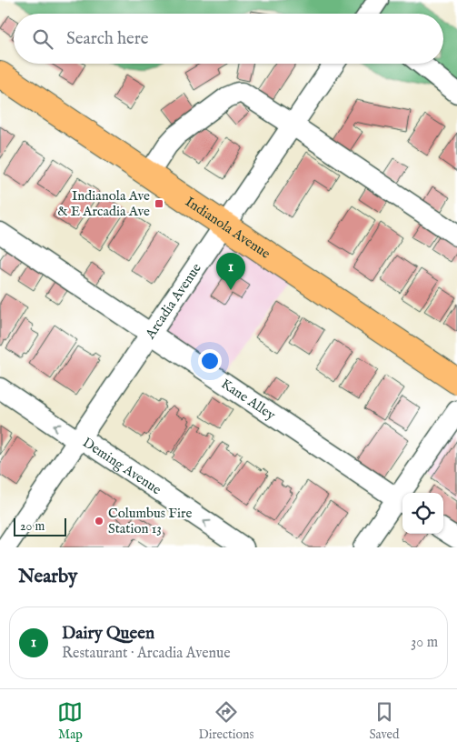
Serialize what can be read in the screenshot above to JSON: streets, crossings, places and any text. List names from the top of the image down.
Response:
{
  "streets": {
    "main road": ["Indianola Avenue"],
    "street": ["Arcadia Avenue", "Kane Alley", "Deming Avenue"]
  },
  "crossings": [
    ["Indianola Avenue", "Arcadia Avenue"],
    ["Arcadia Avenue", "Kane Alley"],
    ["Arcadia Avenue", "Deming Avenue"]
  ],
  "one_way": ["Deming Avenue"],
  "places": {
    "transit": ["Indianola Ave & E Arcadia Ave"],
    "other": ["Columbus Fire Station 13"]
  },
  "scale_bar": "20 m",
  "page": {
    "search": "Search here",
    "pins": "1",
    "scale": "20 m",
    "heading": "Nearby",
    "list": [
      {
        "mark": "1",
        "name": "Dairy Queen",
        "note": "Restaurant · Arcadia Avenue",
        "value": "30 m"
      }
    ],
    "nav": ["Map", "Directions", "Saved"]
  }
}
